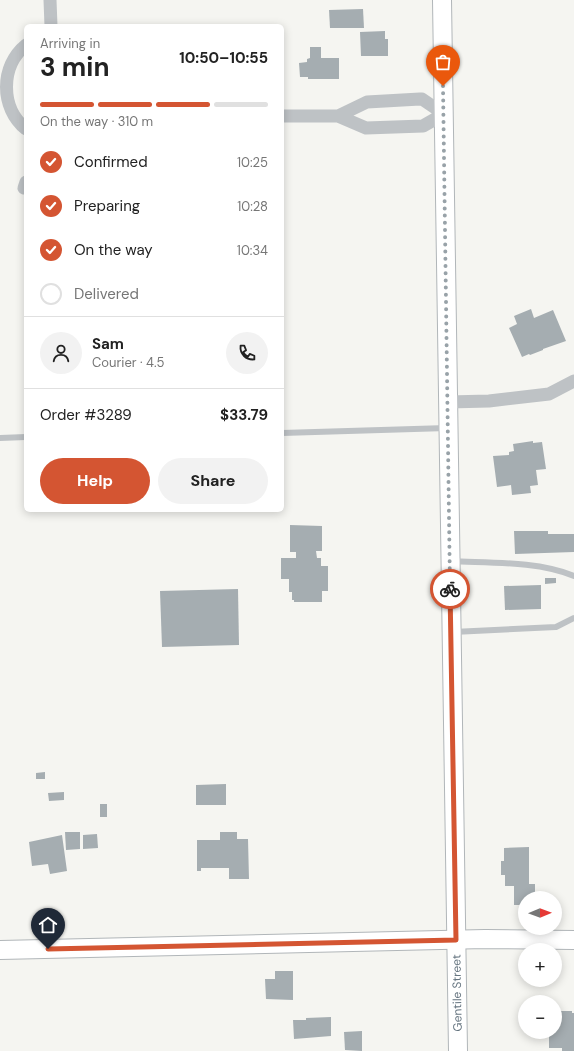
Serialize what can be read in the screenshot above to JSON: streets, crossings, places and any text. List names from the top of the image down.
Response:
{
  "streets": {
    "main road": ["Gentile Street"]
  },
  "north": "right",
  "page": {
    "heading": ["3 min", "Arriving in", "10:50–10:55"],
    "panel": [
      "Sam",
      "Courier · 4.5",
      "Order #3289",
      "$33.79"
    ],
    "bar": "On the way · 310 m",
    "list": [
      ["Confirmed", "10:25"],
      ["Preparing", "10:28"],
      ["On the way", "10:34"],
      "Delivered"
    ],
    "buttons": ["Help", "Share"],
    "map_buttons": ["+", "−"]
  }
}
